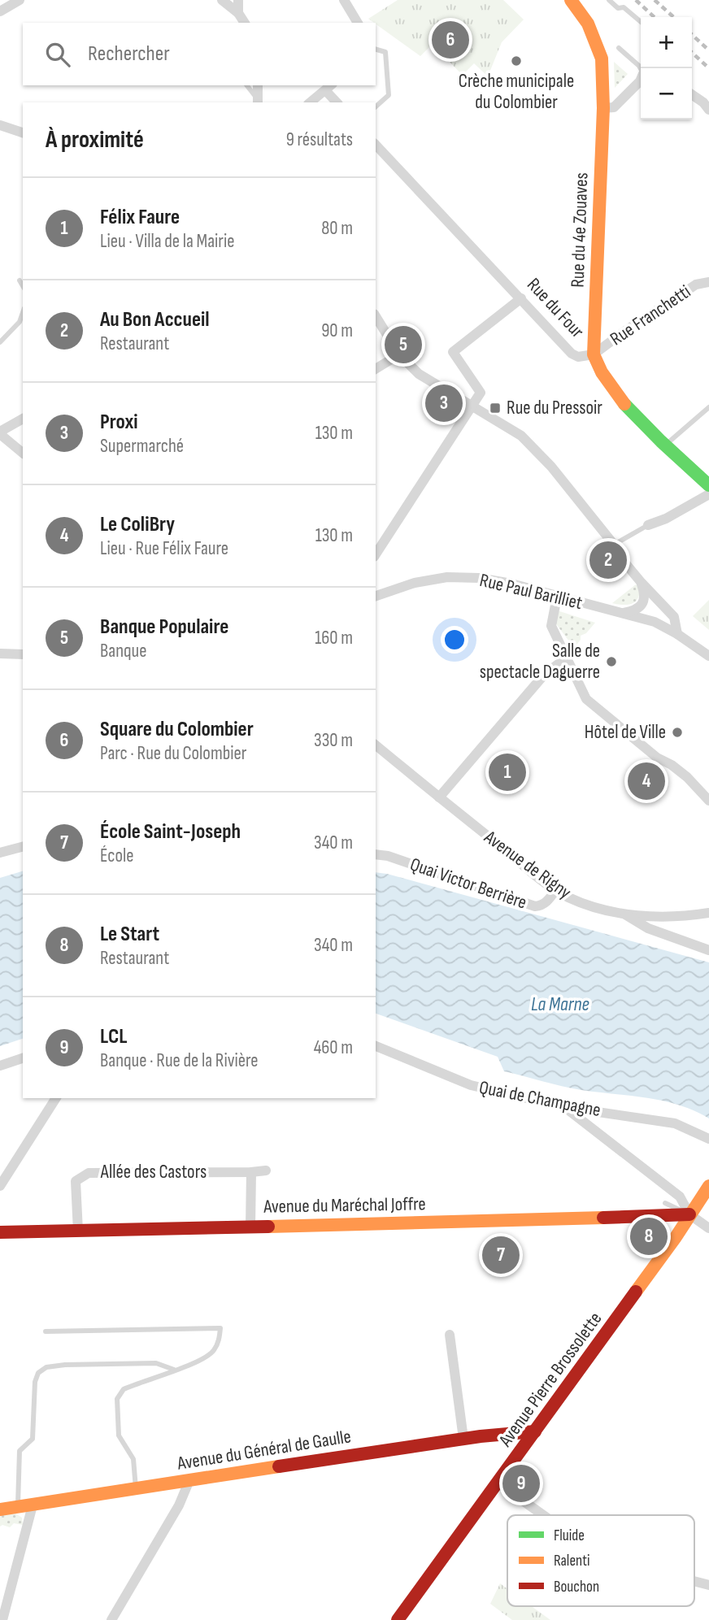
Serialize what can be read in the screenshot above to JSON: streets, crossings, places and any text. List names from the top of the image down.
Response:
{
  "streets": {
    "street": [
      "Rue du 4e Zouaves",
      "Rue du Four",
      "Rue Franchetti",
      "Rue Paul Barilliet",
      "Avenue de Rigny",
      "Quai Victor Berrière",
      "Quai de Champagne",
      "Allée des Castors",
      "Avenue du Maréchal Joffre",
      "Avenue Pierre Brossolette",
      "Avenue du Général de Gaulle"
    ]
  },
  "crossings": [
    ["Rue du 4e Zouaves", "Rue du Four"],
    ["Rue du 4e Zouaves", "Rue Franchetti"],
    ["Rue du Four", "Rue Franchetti"],
    ["Avenue de Rigny", "Quai Victor Berrière"],
    ["Allée des Castors", "Avenue du Maréchal Joffre"],
    ["Avenue du Maréchal Joffre", "Avenue Pierre Brossolette"],
    ["Avenue Pierre Brossolette", "Avenue du Général de Gaulle"]
  ],
  "water": ["La Marne"],
  "places": {
    "other": ["Crèche municipale du Colombier", "Salle de spectacle Daguerre", "Hôtel de Ville"],
    "transit": ["Rue du Pressoir"]
  },
  "legend": ["Fluide", "Ralenti", "Bouchon"],
  "page": {
    "map_buttons": ["+", "−"],
    "pins": [
      "6",
      "5",
      "3",
      "2",
      "1",
      "4",
      "8",
      "7",
      "9"
    ],
    "search": "Rechercher",
    "heading": ["À proximité", "9 résultats"],
    "list": [
      {
        "mark": "1",
        "name": "Félix Faure",
        "note": "Lieu · Villa de la Mairie",
        "value": "80 m"
      },
      {
        "mark": "2",
        "name": "Au Bon Accueil",
        "note": "Restaurant",
        "value": "90 m"
      },
      {
        "mark": "3",
        "name": "Proxi",
        "note": "Supermarché",
        "value": "130 m"
      },
      {
        "mark": "4",
        "name": "Le ColiBry",
        "note": "Lieu · Rue Félix Faure",
        "value": "130 m"
      },
      {
        "mark": "5",
        "name": "Banque Populaire",
        "note": "Banque",
        "value": "160 m"
      },
      {
        "mark": "6",
        "name": "Square du Colombier",
        "note": "Parc · Rue du Colombier",
        "value": "330 m"
      },
      {
        "mark": "7",
        "name": "École Saint-Joseph",
        "note": "École",
        "value": "340 m"
      },
      {
        "mark": "8",
        "name": "Le Start",
        "note": "Restaurant",
        "value": "340 m"
      },
      {
        "mark": "9",
        "name": "LCL",
        "note": "Banque · Rue de la Rivière",
        "value": "460 m"
      }
    ]
  }
}
